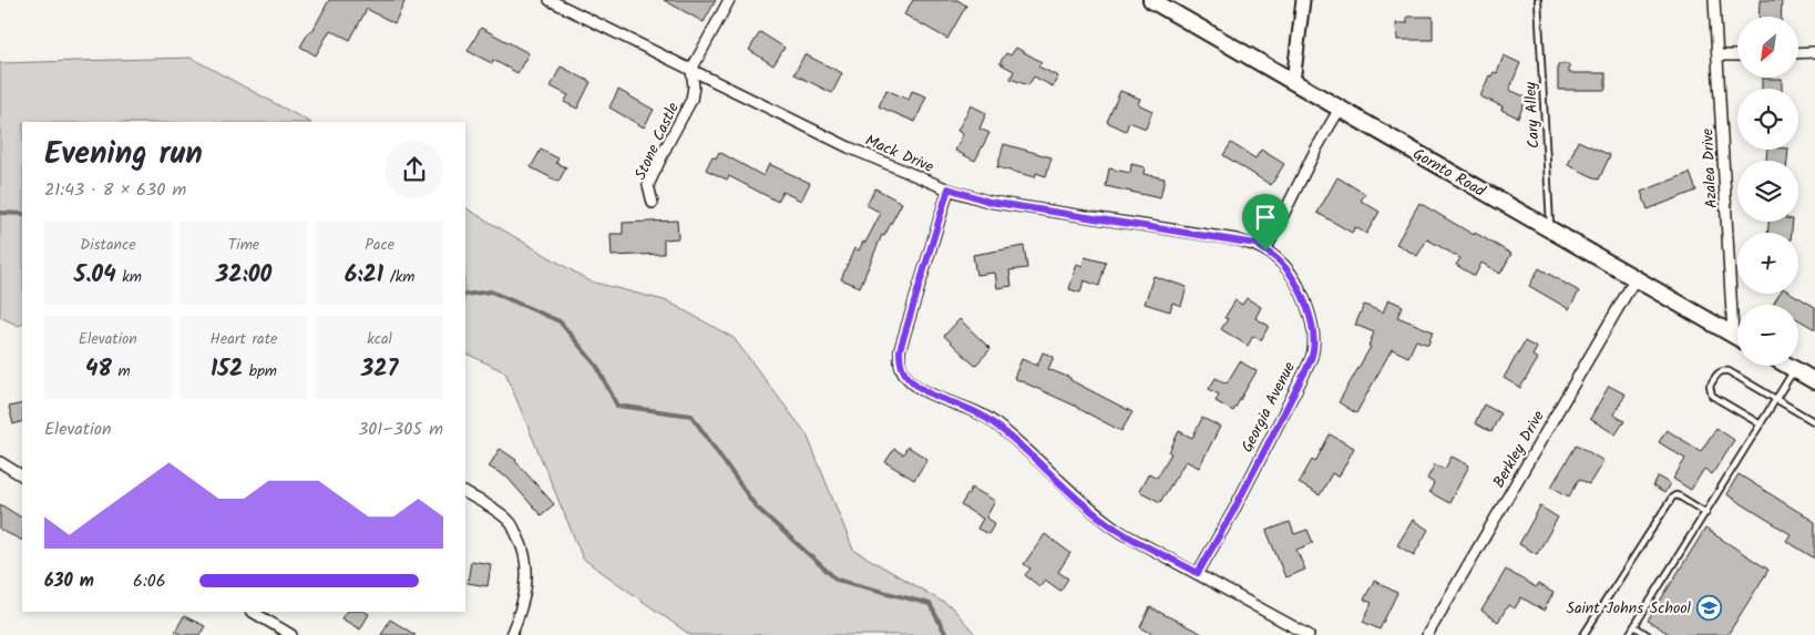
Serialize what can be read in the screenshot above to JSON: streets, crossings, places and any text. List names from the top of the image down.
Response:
{
  "streets": {
    "main road": ["Gornto Road"],
    "street": [
      "Stone Castle",
      "Mack Drive",
      "Azalea Drive",
      "Georgia Avenue",
      "Berkley Drive"
    ],
    "lane": ["Cary Alley"]
  },
  "crossings": [
    ["Cary Alley", "Gornto Road"],
    ["Stone Castle", "Mack Drive"],
    ["Mack Drive", "Georgia Avenue"],
    ["Gornto Road", "Berkley Drive"]
  ],
  "places": {
    "school or university": ["Saint Johns School"]
  },
  "north": "bottom left",
  "page": {
    "map_buttons": ["+", "−"],
    "heading": ["Evening run", "21:43 · 8 × 630 m"],
    "stats": [
      ["Distance", "5.04 km"],
      ["Time", "32:00"],
      ["Pace", "6:21 /km"],
      ["Elevation", "48 m"],
      ["Heart rate", "152 bpm"],
      ["kcal", "327"]
    ],
    "chart": ["Elevation", "301–305 m"],
    "list": [
      {
        "name": "630 m",
        "note": "6:06"
      }
    ]
  }
}
